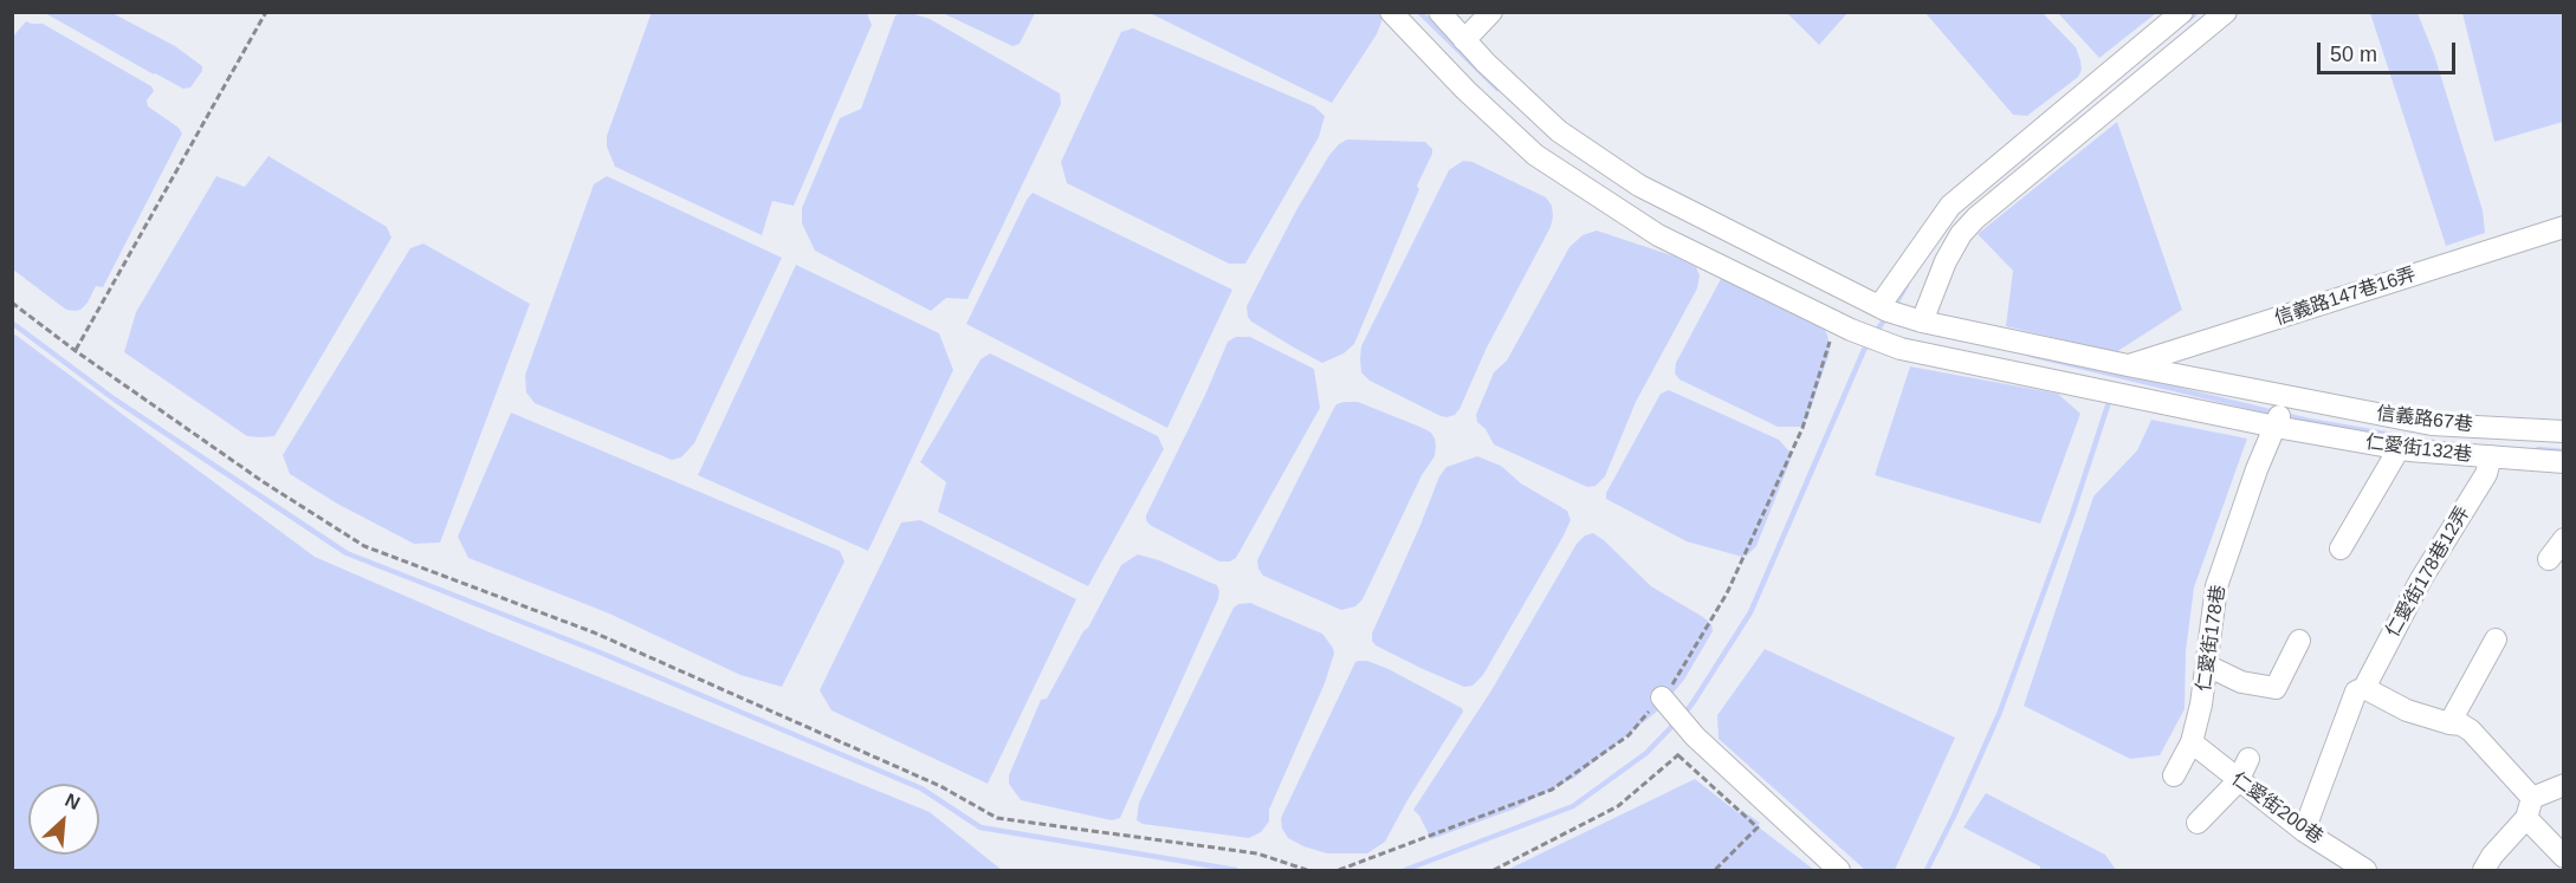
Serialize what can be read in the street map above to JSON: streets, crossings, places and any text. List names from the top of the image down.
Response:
{
  "streets": {
    "street": [
      "信義路147巷16弄",
      "信義路67巷",
      "仁愛街132巷",
      "仁愛街178巷12弄",
      "仁愛街178巷",
      "仁愛街200巷"
    ]
  },
  "crossings": [
    ["信義路67巷", "仁愛街132巷"],
    ["信義路67巷", "仁愛街178巷"],
    ["仁愛街132巷", "仁愛街178巷12弄"],
    ["仁愛街132巷", "仁愛街178巷"],
    ["仁愛街178巷", "仁愛街200巷"]
  ],
  "scale_bar": "50 m",
  "north": "top right"
}
